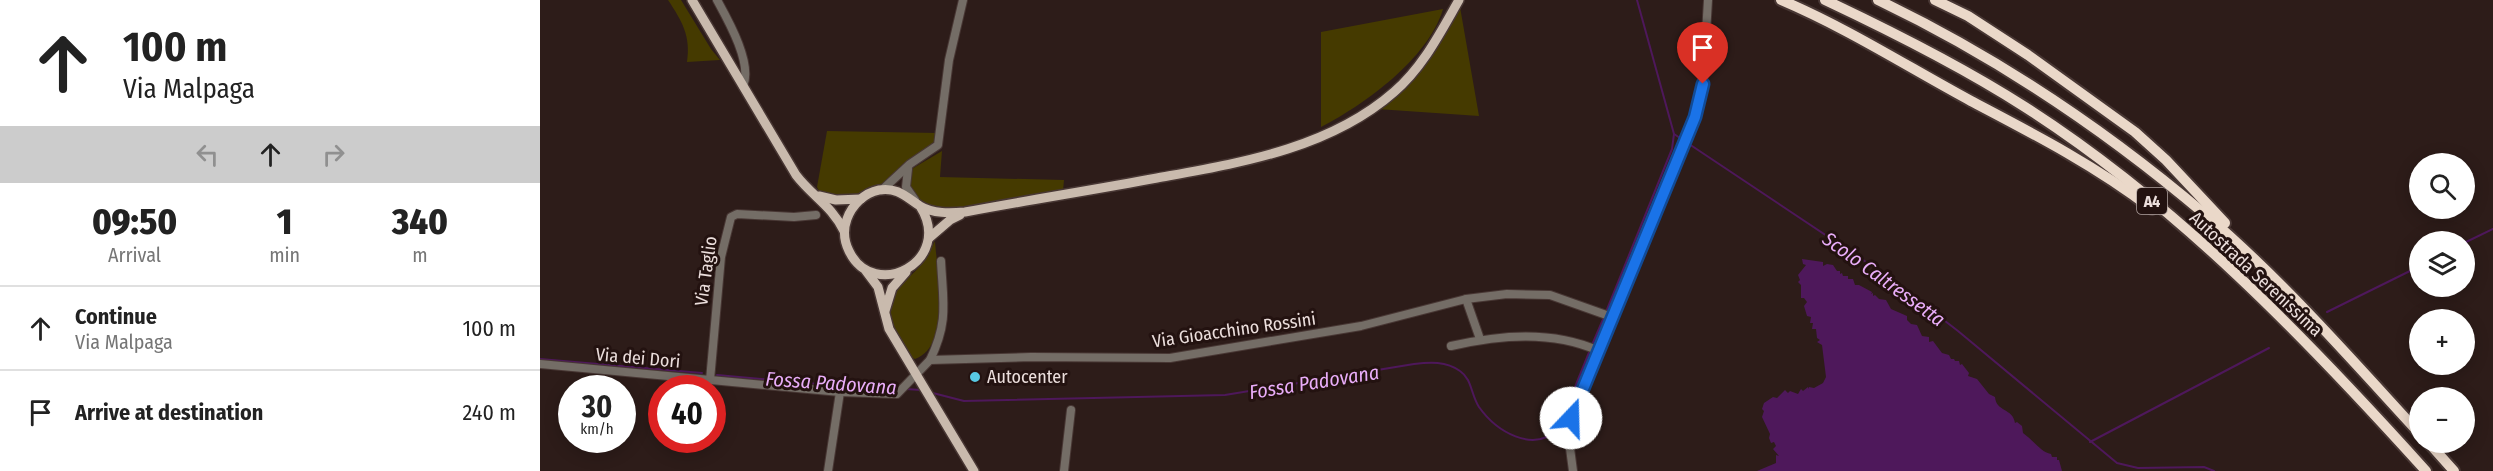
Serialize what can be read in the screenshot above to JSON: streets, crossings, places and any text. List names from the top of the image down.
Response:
{
  "streets": {
    "highway": ["A4", "Autostrada Serenissima"],
    "street": ["Via Taglio", "Via Gioacchino Rossini", "Via dei Dori"]
  },
  "water": ["Scolo Caltressetta", "Fossa Padovana"],
  "places": ["Autocenter"],
  "page": {
    "turn": ["100 m", "Via Malpaga"],
    "map_buttons": ["+", "−"],
    "eta": [
      "09:50",
      "Arrival",
      "1",
      "min",
      "340",
      "m"
    ],
    "list": [
      {
        "name": "Continue",
        "note": "Via Malpaga",
        "value": "100 m"
      },
      {
        "name": "Arrive at destination",
        "value": "240 m"
      }
    ],
    "speed": "30 km/h",
    "limit": "40"
  }
}
